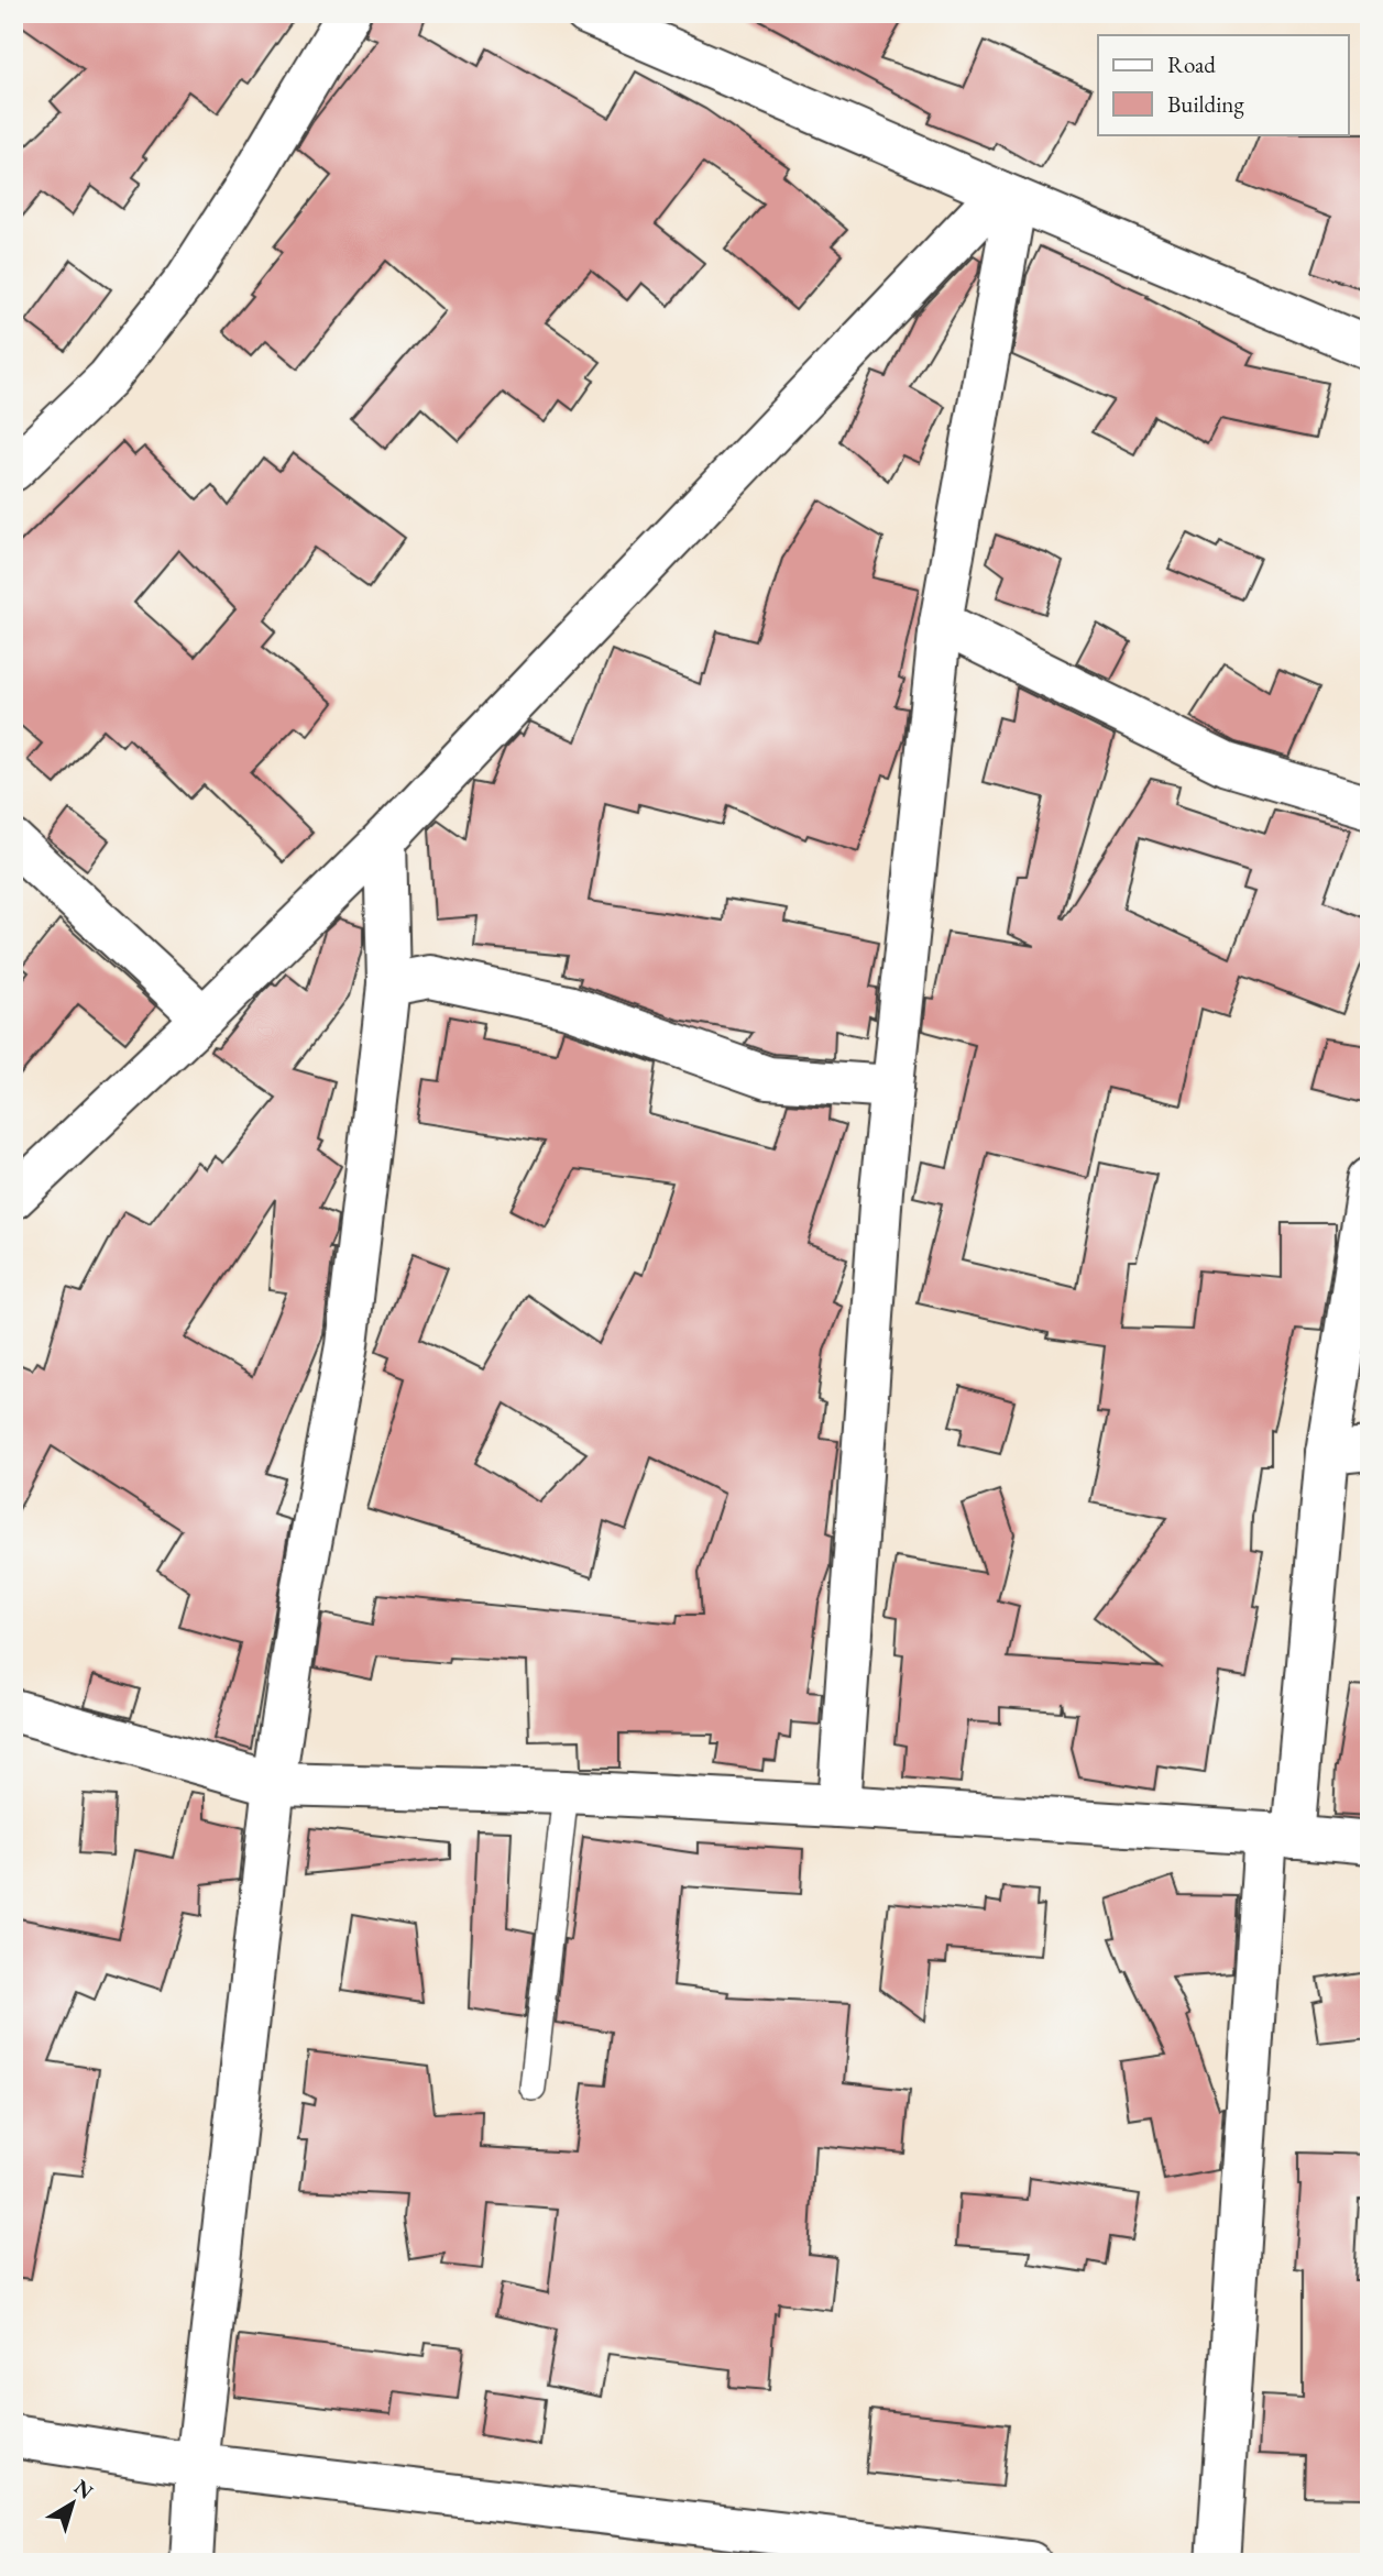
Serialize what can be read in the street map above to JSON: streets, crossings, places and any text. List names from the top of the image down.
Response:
{
  "legend": ["Road", "Building"],
  "north": "top right"
}
